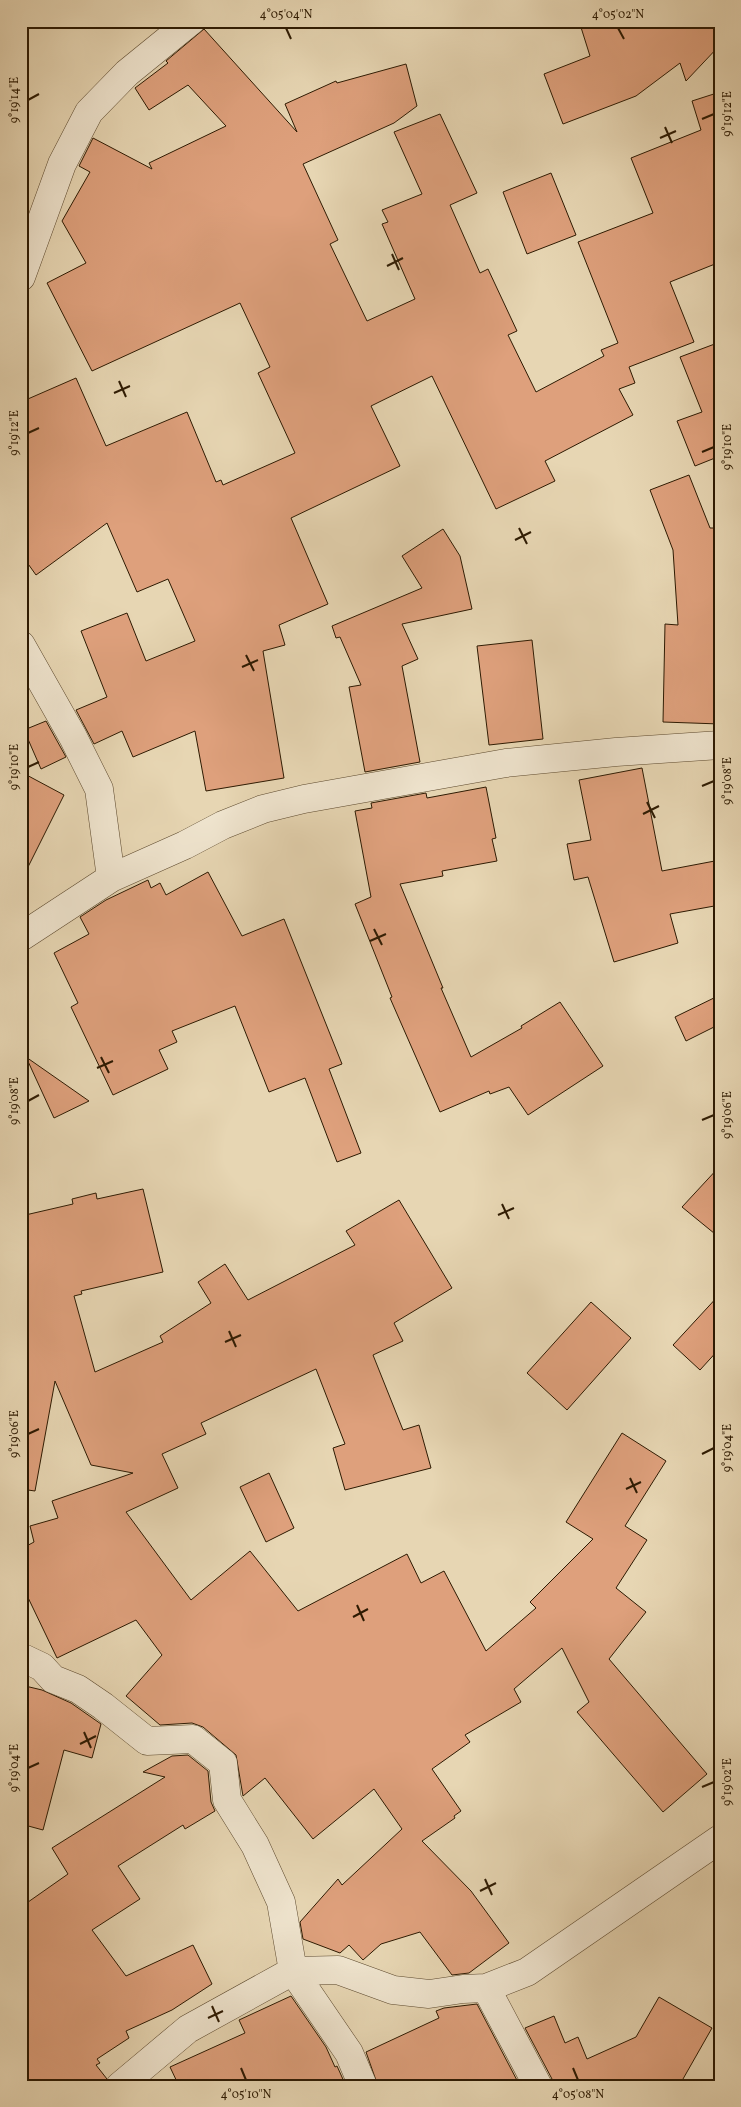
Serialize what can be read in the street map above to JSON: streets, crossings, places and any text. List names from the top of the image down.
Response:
{
  "coordinates": [
    "4°05'04\"N",
    "4°05'02\"N",
    "9°19'14\"E",
    "9°19'12\"E",
    "9°19'10\"E",
    "9°19'08\"E",
    "9°19'06\"E",
    "9°19'04\"E",
    "9°19'02\"E",
    "4°05'10\"N",
    "4°05'08\"N"
  ]
}
